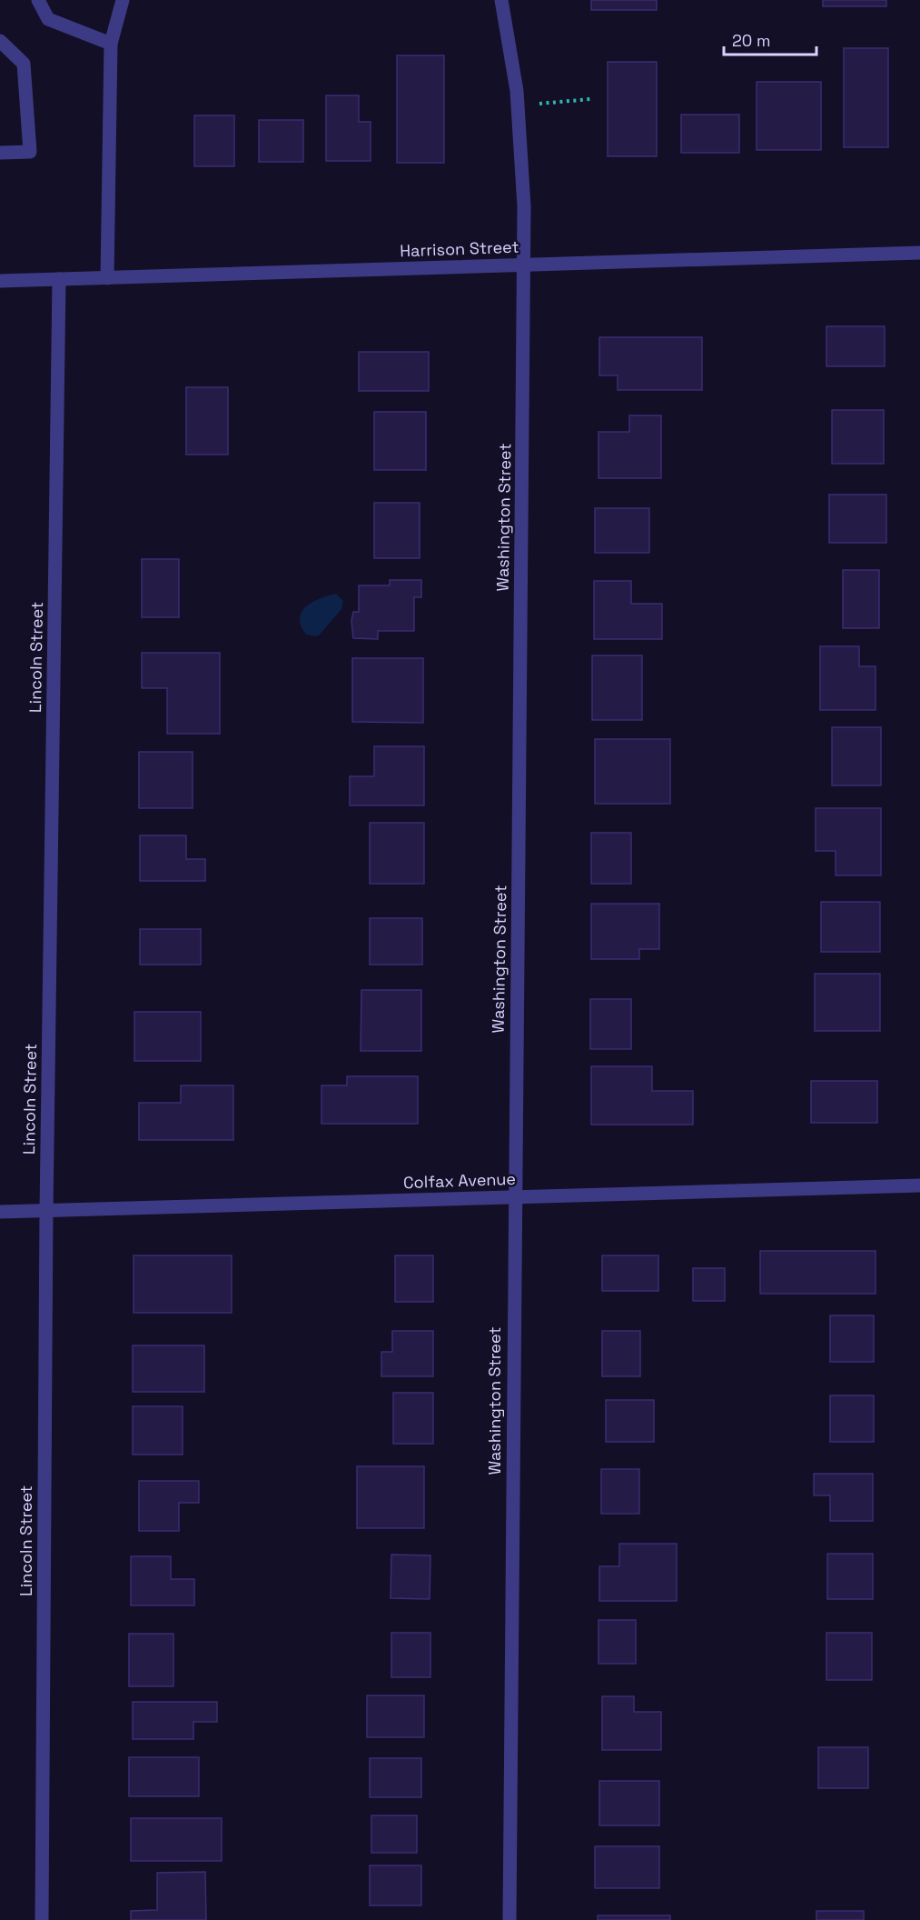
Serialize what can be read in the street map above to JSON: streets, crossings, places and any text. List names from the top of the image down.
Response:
{
  "streets": {
    "street": [
      "Harrison Street",
      "Washington Street",
      "Lincoln Street",
      "Colfax Avenue"
    ]
  },
  "crossings": [
    ["Harrison Street", "Washington Street"],
    ["Harrison Street", "Lincoln Street"],
    ["Washington Street", "Colfax Avenue"],
    ["Lincoln Street", "Colfax Avenue"]
  ],
  "scale_bar": "20 m"
}
